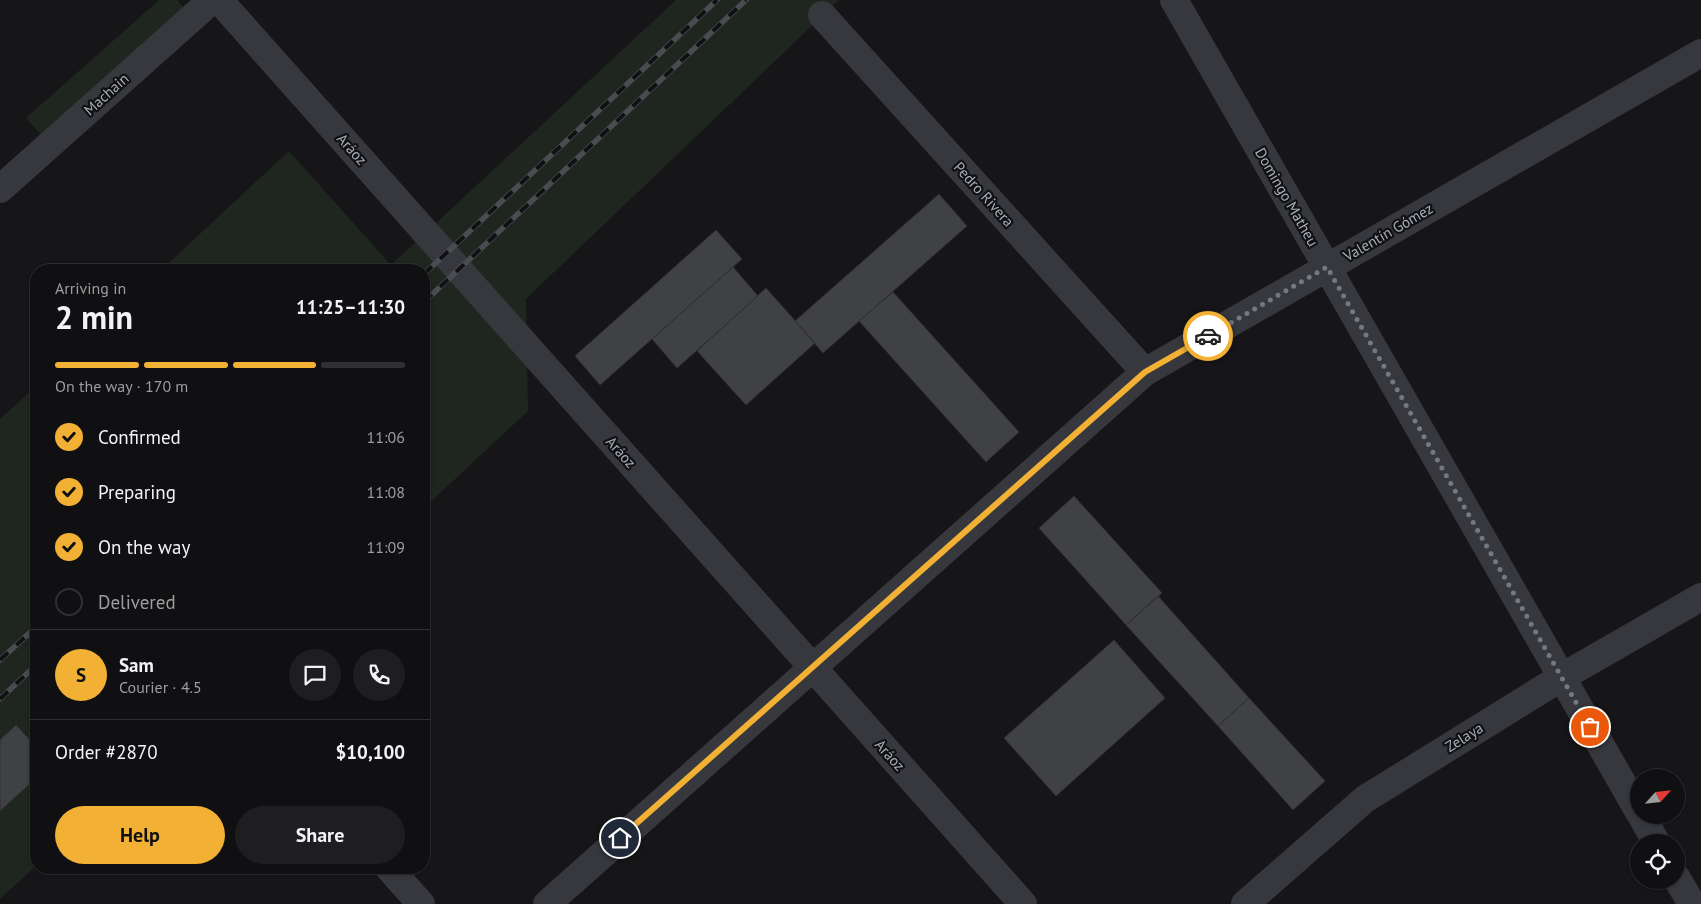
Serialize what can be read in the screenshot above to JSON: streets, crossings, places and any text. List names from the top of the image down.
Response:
{
  "streets": {
    "street": [
      "Machain",
      "Aráoz",
      "Pedro Rivera",
      "Domingo Matheu",
      "Valentín Gómez",
      "Zelaya"
    ]
  },
  "crossings": [
    ["Aráoz", "Valentín Gómez"],
    ["Pedro Rivera", "Valentín Gómez"],
    ["Domingo Matheu", "Valentín Gómez"],
    ["Domingo Matheu", "Zelaya"]
  ],
  "north": "top right",
  "page": {
    "heading": ["2 min", "Arriving in", "11:25–11:30"],
    "panel": [
      "Sam",
      "Courier · 4.5",
      "Order #2870",
      "$10,100"
    ],
    "bar": "On the way · 170 m",
    "list": [
      ["Confirmed", "11:06"],
      ["Preparing", "11:08"],
      ["On the way", "11:09"],
      "Delivered"
    ],
    "round": "S",
    "buttons": ["Help", "Share"]
  }
}
